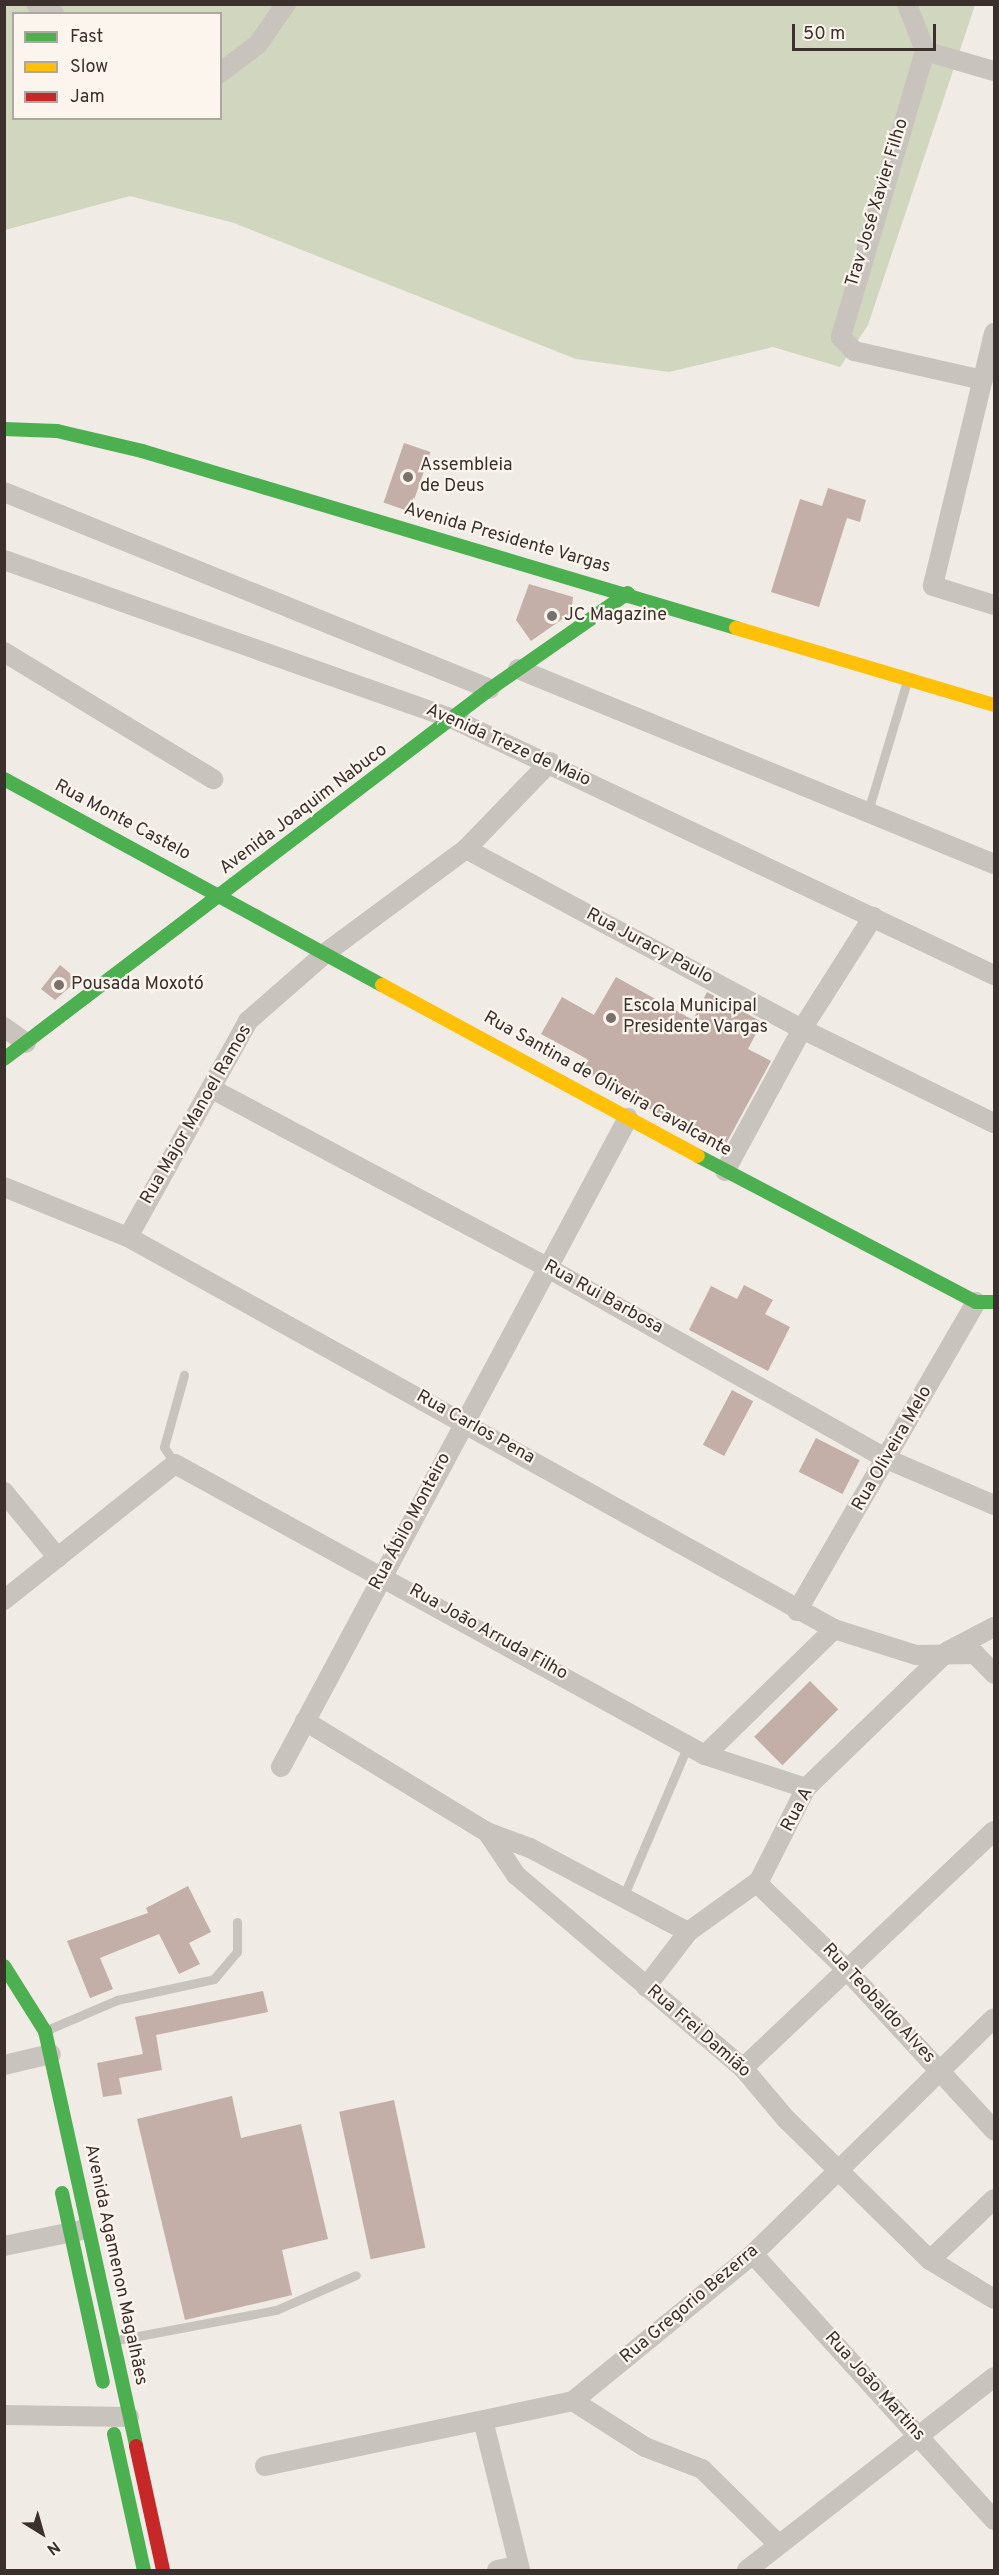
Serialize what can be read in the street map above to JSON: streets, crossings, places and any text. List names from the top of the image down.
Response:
{
  "streets": {
    "main road": [
      "Avenida Presidente Vargas",
      "Avenida Joaquim Nabuco",
      "Rua Monte Castelo",
      "Rua Santina de Oliveira Cavalcante",
      "Avenida Agamenon Magalhães"
    ],
    "street": [
      "Trav José Xavier Filho",
      "Avenida Treze de Maio",
      "Rua Juracy Paulo",
      "Rua Major Manoel Ramos",
      "Rua Rui Barbosa",
      "Rua Carlos Pena",
      "Rua Oliveira Melo",
      "Rua Ábilo Monteiro",
      "Rua João Arruda Filho",
      "Rua A",
      "Rua Teobaldo Alves",
      "Rua Frei Damião",
      "Rua Gregorio Bezerra",
      "Rua João Martins"
    ]
  },
  "crossings": [
    ["Avenida Presidente Vargas", "Avenida Joaquim Nabuco"],
    ["Avenida Treze de Maio", "Avenida Joaquim Nabuco"],
    ["Avenida Treze de Maio", "Rua Major Manoel Ramos"],
    ["Avenida Joaquim Nabuco", "Rua Monte Castelo"],
    ["Avenida Joaquim Nabuco", "Rua Santina de Oliveira Cavalcante"],
    ["Rua Monte Castelo", "Rua Santina de Oliveira Cavalcante"],
    ["Rua Juracy Paulo", "Rua Major Manoel Ramos"],
    ["Rua Santina de Oliveira Cavalcante", "Rua Major Manoel Ramos"],
    ["Rua Santina de Oliveira Cavalcante", "Rua Oliveira Melo"],
    ["Rua Santina de Oliveira Cavalcante", "Rua Ábilo Monteiro"],
    ["Rua Major Manoel Ramos", "Rua Rui Barbosa"],
    ["Rua Major Manoel Ramos", "Rua Carlos Pena"],
    ["Rua Rui Barbosa", "Rua Oliveira Melo"],
    ["Rua Rui Barbosa", "Rua Ábilo Monteiro"],
    ["Rua Carlos Pena", "Rua Oliveira Melo"],
    ["Rua Carlos Pena", "Rua Ábilo Monteiro"],
    ["Rua Carlos Pena", "Rua A"],
    ["Rua Ábilo Monteiro", "Rua João Arruda Filho"],
    ["Rua Ábilo Monteiro", "Rua Frei Damião"],
    ["Rua João Arruda Filho", "Rua A"],
    ["Rua A", "Rua Teobaldo Alves"],
    ["Rua A", "Rua Frei Damião"],
    ["Rua Teobaldo Alves", "Rua Gregorio Bezerra"],
    ["Rua Frei Damião", "Rua Gregorio Bezerra"],
    ["Rua Gregorio Bezerra", "Rua João Martins"]
  ],
  "places": [
    "Assembleia de Deus",
    "JC Magazine",
    "Pousada Moxotó",
    "Escola Municipal Presidente Vargas"
  ],
  "legend": ["Fast", "Slow", "Jam"],
  "scale_bar": "50 m",
  "north": "bottom right"
}
